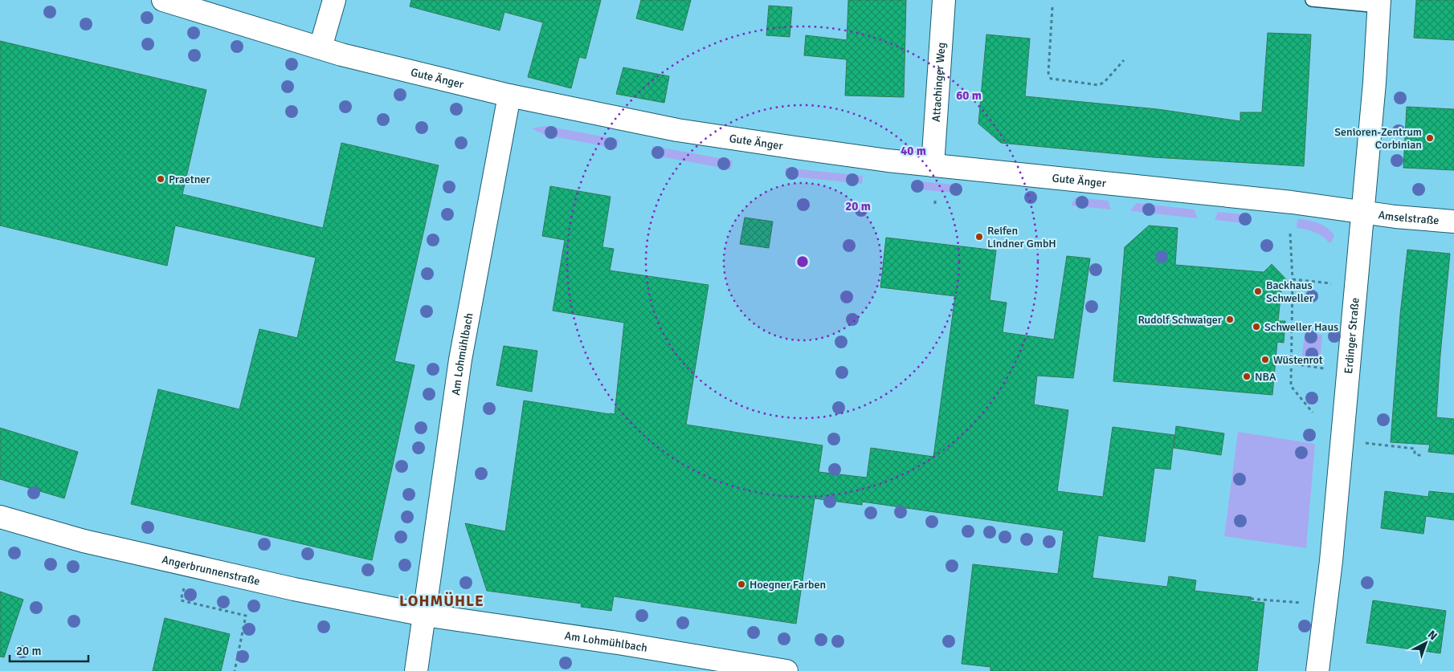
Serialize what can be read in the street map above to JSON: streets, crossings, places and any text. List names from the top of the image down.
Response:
{
  "streets": {
    "street": [
      "Gute Änger",
      "Attachinger Weg",
      "Amselstraße",
      "Erdinger Straße",
      "Am Lohmühlbach",
      "Angerbrunnenstraße"
    ]
  },
  "crossings": [
    ["Gute Änger", "Attachinger Weg"],
    ["Gute Änger", "Amselstraße"],
    ["Gute Änger", "Erdinger Straße"],
    ["Gute Änger", "Am Lohmühlbach"],
    ["Amselstraße", "Erdinger Straße"],
    ["Am Lohmühlbach", "Angerbrunnenstraße"]
  ],
  "districts": ["LOHMÜHLE"],
  "places": [
    "Senioren-Zentrum Corbinian",
    "Praetner",
    "Reifen Lindner GmbH",
    "Backhaus Schweller",
    "Rudolf Schwaiger",
    "Schweller Haus",
    "Wüstenrot",
    "NBA",
    "Hoegner Farben"
  ],
  "scale_bar": "20 m",
  "north": "top right",
  "rings": ["60 m", "40 m", "20 m"]
}
